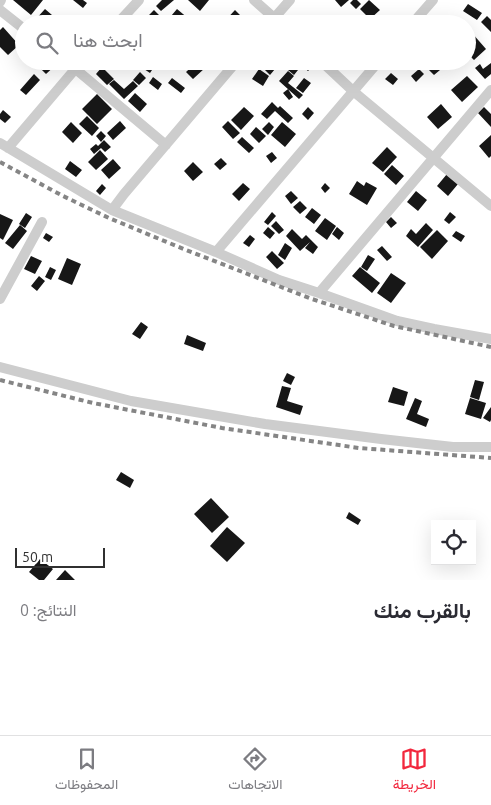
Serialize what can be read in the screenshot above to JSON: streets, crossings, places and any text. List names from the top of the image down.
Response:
{
  "scale_bar": "50 m",
  "page": {
    "search": "ابحث هنا",
    "scale": "50 m",
    "heading": ["بالقرب منك", "النتائج: 0"],
    "nav": ["الخريطة", "الاتجاهات", "المحفوظات"]
  }
}
